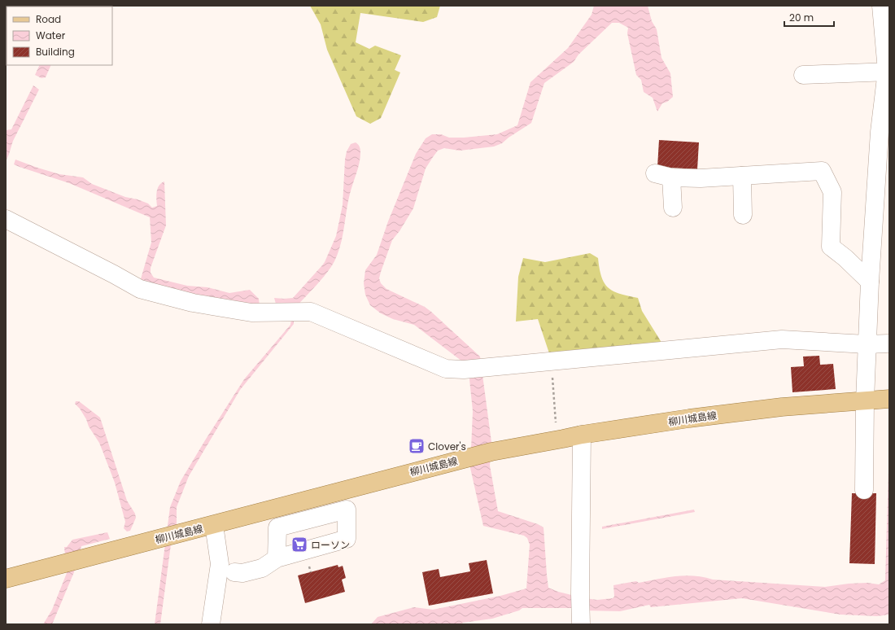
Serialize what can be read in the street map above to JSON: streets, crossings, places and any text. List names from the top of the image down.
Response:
{
  "streets": {
    "main road": ["柳川城島線"]
  },
  "places": {
    "cafe": ["Clover's"],
    "supermarket": ["ローソン"]
  },
  "legend": ["Road", "Water", "Building"],
  "scale_bar": "20 m"
}
